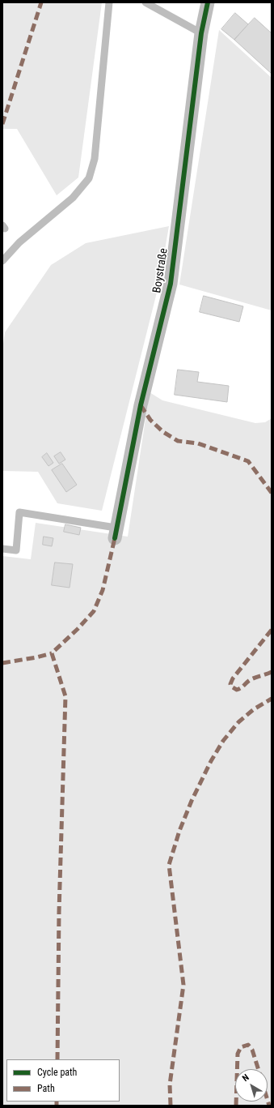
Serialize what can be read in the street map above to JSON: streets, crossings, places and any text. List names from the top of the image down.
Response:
{
  "streets": {
    "street": ["Boystraße"]
  },
  "legend": ["Cycle path", "Path"],
  "north": "top left"
}
